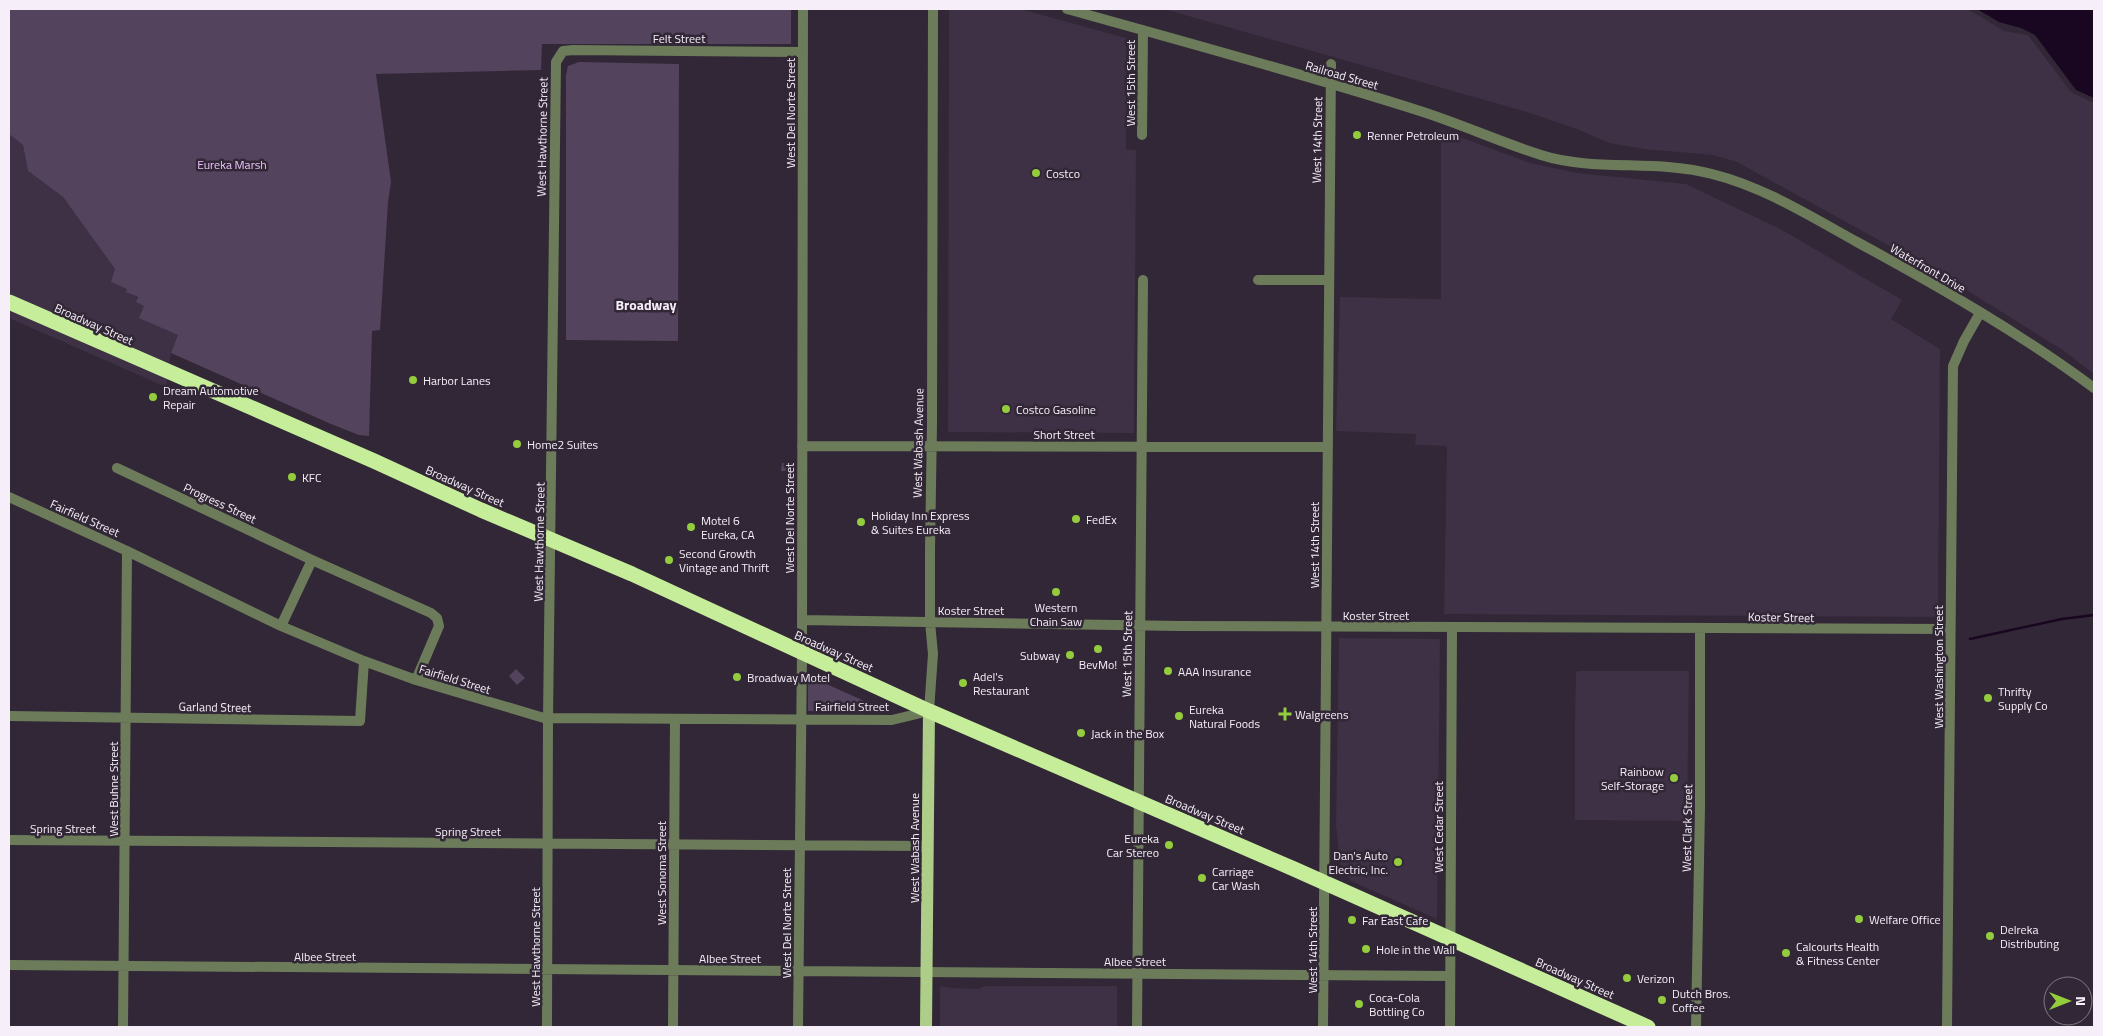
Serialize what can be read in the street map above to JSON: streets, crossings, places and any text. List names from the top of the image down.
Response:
{
  "streets": {
    "highway": ["Broadway Street"],
    "main road": ["West Wabash Avenue"],
    "street": [
      "Felt Street",
      "Railroad Street",
      "West 15th Street",
      "West Del Norte Street",
      "West Hawthorne Street",
      "West 14th Street",
      "Waterfront Drive",
      "Short Street",
      "Progress Street",
      "Fairfield Street",
      "Koster Street",
      "West Washington Street",
      "Garland Street",
      "West Buhne Street",
      "West Cedar Street",
      "Spring Street",
      "West Clark Street",
      "West Sonoma Street",
      "Albee Street"
    ]
  },
  "crossings": [
    ["Felt Street", "West Del Norte Street"],
    ["Felt Street", "West Hawthorne Street"],
    ["Railroad Street", "West 15th Street"],
    ["Railroad Street", "West 14th Street"],
    ["Railroad Street", "Waterfront Drive"],
    ["West 15th Street", "Broadway Street"],
    ["West 15th Street", "Short Street"],
    ["West 15th Street", "Koster Street"],
    ["West 15th Street", "Albee Street"],
    ["West Del Norte Street", "Broadway Street"],
    ["West Del Norte Street", "Short Street"],
    ["West Del Norte Street", "Fairfield Street"],
    ["West Del Norte Street", "Koster Street"],
    ["West Del Norte Street", "Spring Street"],
    ["West Del Norte Street", "Albee Street"],
    ["West Hawthorne Street", "Broadway Street"],
    ["West Hawthorne Street", "Fairfield Street"],
    ["West Hawthorne Street", "Spring Street"],
    ["West Hawthorne Street", "Albee Street"],
    ["West 14th Street", "Broadway Street"],
    ["West 14th Street", "Short Street"],
    ["West 14th Street", "Koster Street"],
    ["West 14th Street", "Albee Street"],
    ["Waterfront Drive", "West Washington Street"],
    ["Broadway Street", "West Wabash Avenue"],
    ["Broadway Street", "Fairfield Street"],
    ["Broadway Street", "West Cedar Street"],
    ["Short Street", "West Wabash Avenue"],
    ["West Wabash Avenue", "Fairfield Street"],
    ["West Wabash Avenue", "Koster Street"],
    ["West Wabash Avenue", "Spring Street"],
    ["West Wabash Avenue", "Albee Street"],
    ["Progress Street", "Fairfield Street"],
    ["Fairfield Street", "Garland Street"],
    ["Fairfield Street", "West Buhne Street"],
    ["Fairfield Street", "West Sonoma Street"],
    ["Koster Street", "West Washington Street"],
    ["Koster Street", "West Cedar Street"],
    ["Koster Street", "West Clark Street"],
    ["Garland Street", "West Buhne Street"],
    ["West Buhne Street", "Spring Street"],
    ["West Buhne Street", "Albee Street"],
    ["West Cedar Street", "Albee Street"],
    ["Spring Street", "West Sonoma Street"],
    ["West Sonoma Street", "Albee Street"]
  ],
  "districts": ["Broadway"],
  "parks": ["Eureka Marsh"],
  "places": {
    "other": [
      "Renner Petroleum",
      "Costco",
      "Harbor Lanes",
      "Dream Automotive Repair",
      "Costco Gasoline",
      "Home2 Suites",
      "KFC",
      "FedEx",
      "Holiday Inn Express & Suites Eureka",
      "Motel 6 Eureka, CA",
      "Second Growth Vintage and Thrift",
      "Western Chain Saw",
      "BevMo!",
      "Subway",
      "AAA Insurance",
      "Broadway Motel",
      "Adel's Restaurant",
      "Thrifty Supply Co",
      "Eureka Natural Foods",
      "Jack in the Box",
      "Rainbow Self-Storage",
      "Eureka Car Stereo",
      "Dan's Auto Electric, Inc.",
      "Carriage Car Wash",
      "Welfare Office",
      "Far East Cafe",
      "Delreka Distributing",
      "Hole in the Wall",
      "Calcourts Health & Fitness Center",
      "Verizon",
      "Dutch Bros. Coffee",
      "Coca-Cola Bottling Co"
    ],
    "health": ["Walgreens"]
  },
  "north": "right"
}
